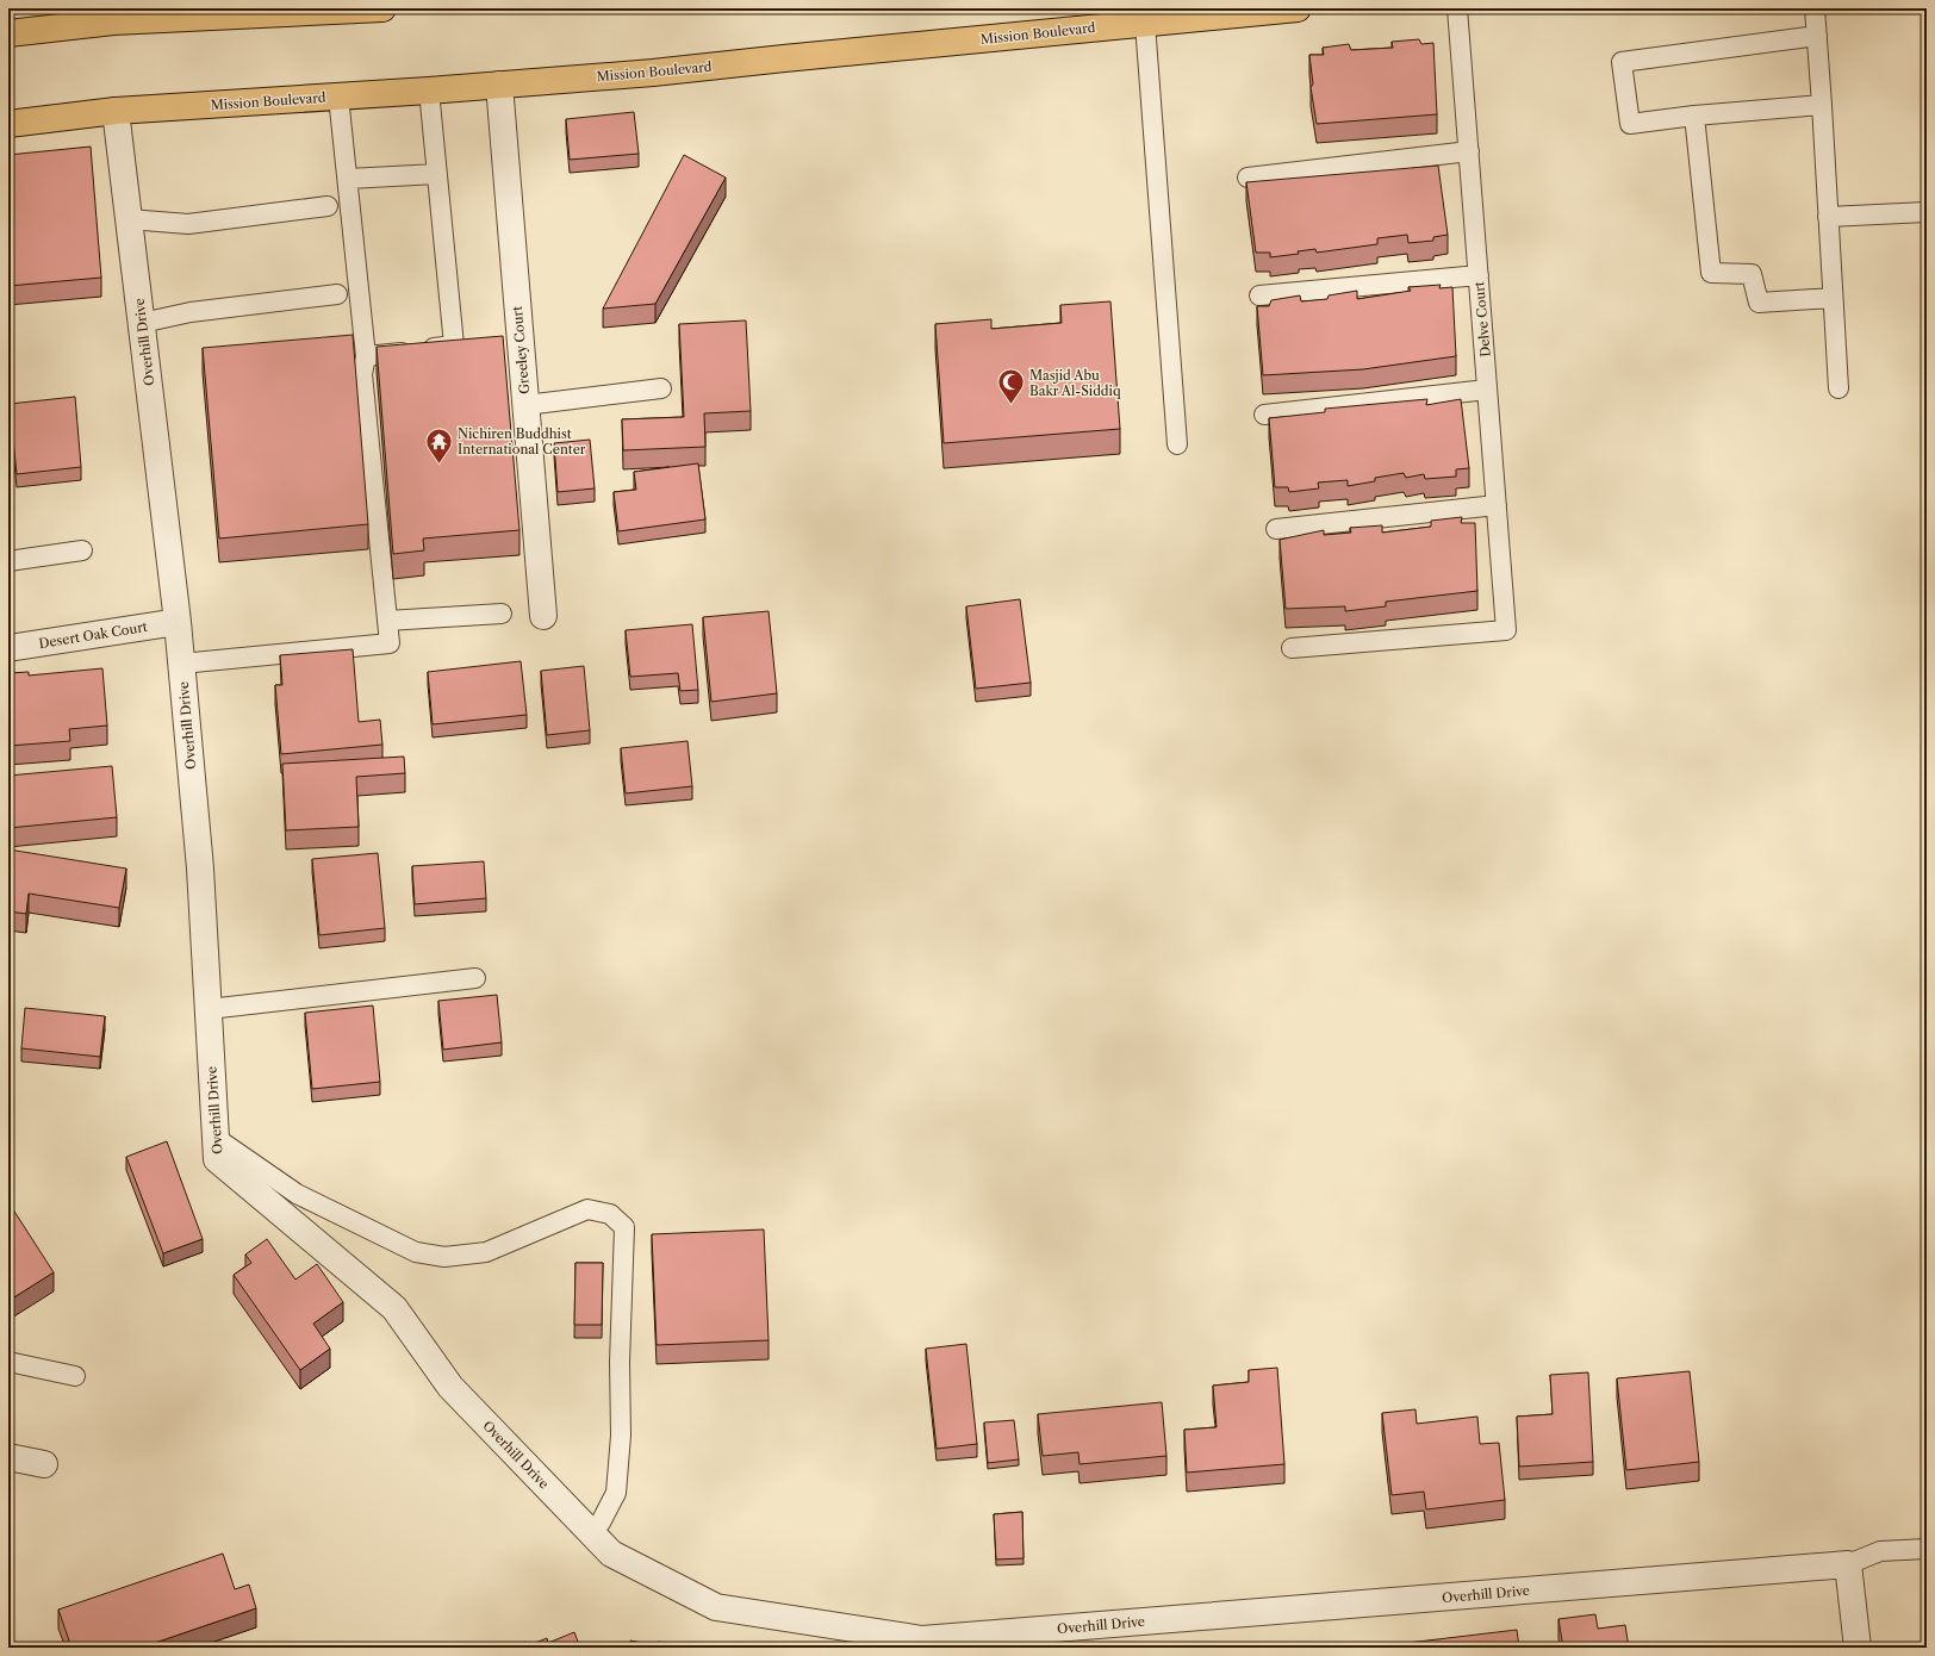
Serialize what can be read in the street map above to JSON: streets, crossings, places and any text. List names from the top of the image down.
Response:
{
  "streets": {
    "main road": ["Mission Boulevard"],
    "street": ["Overhill Drive", "Greeley Court", "Desert Oak Court"],
    "lane": ["Delve Court"]
  },
  "crossings": [
    ["Mission Boulevard", "Overhill Drive"],
    ["Mission Boulevard", "Greeley Court"],
    ["Overhill Drive", "Desert Oak Court"]
  ],
  "places": {
    "mosque": ["Masjid Abu Bakr Al-Siddiq"],
    "temple": ["Nichiren Buddhist International Center"]
  }
}
